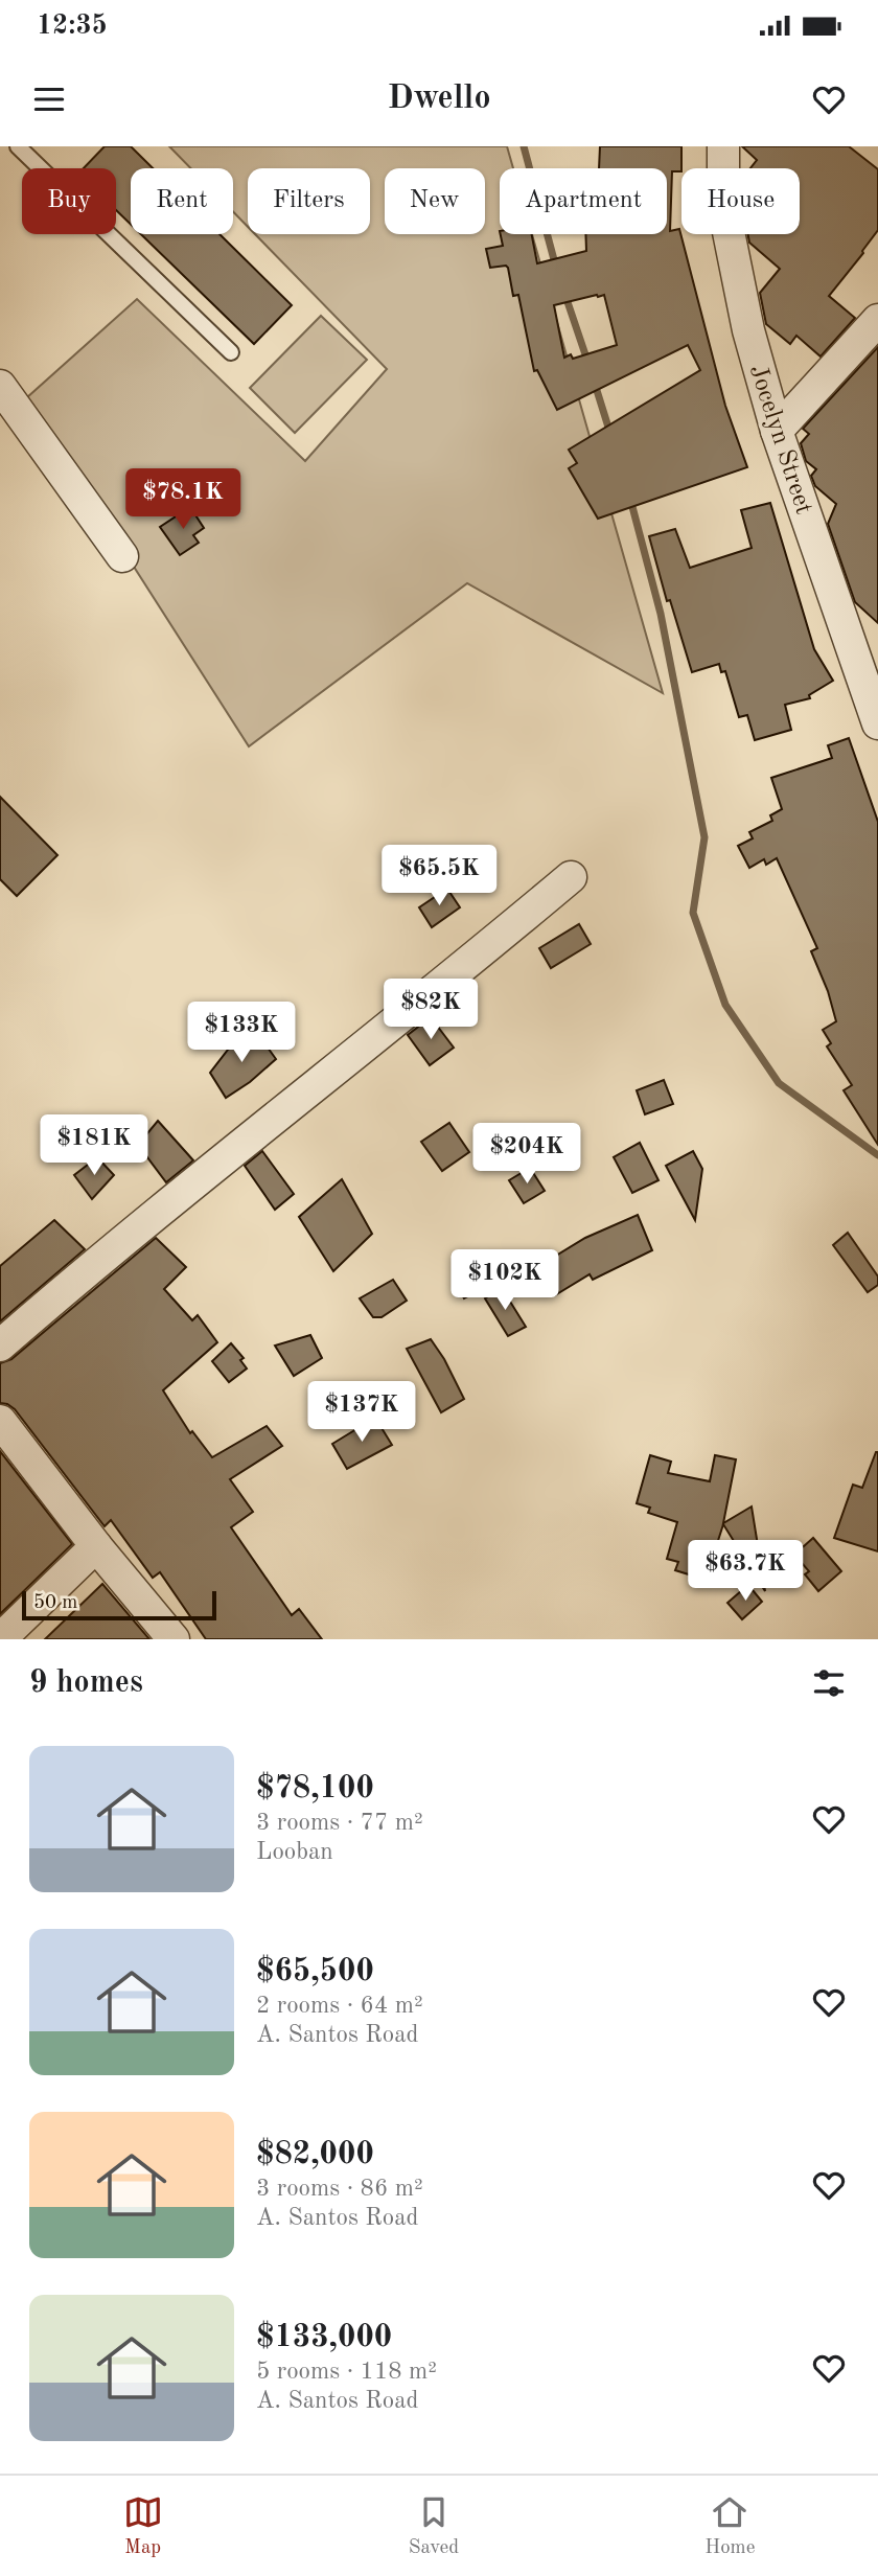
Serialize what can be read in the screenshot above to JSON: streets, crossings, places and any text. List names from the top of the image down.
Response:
{
  "streets": {
    "street": ["Jocelyn Street"]
  },
  "scale_bar": "50 m",
  "page": {
    "status": "12:35",
    "header": "Dwello",
    "chip": [
      "Buy",
      "Rent",
      "Filters",
      "New",
      "Apartment",
      "House"
    ],
    "price": [
      "$78.1K",
      "$65.5K",
      "$82K",
      "$133K",
      "$181K",
      "$204K",
      "$102K",
      "$137K",
      "$63.7K"
    ],
    "scale": "50 m",
    "heading": "9 homes",
    "list": [
      {
        "name": "$78,100",
        "note": "3 rooms · 77 m² · Looban"
      },
      {
        "name": "$65,500",
        "note": "2 rooms · 64 m² · A. Santos Road"
      },
      {
        "name": "$82,000",
        "note": "3 rooms · 86 m² · A. Santos Road"
      },
      {
        "name": "$133,000",
        "note": "5 rooms · 118 m² · A. Santos Road"
      }
    ],
    "tabs": ["Map", "Saved", "Home"]
  }
}
